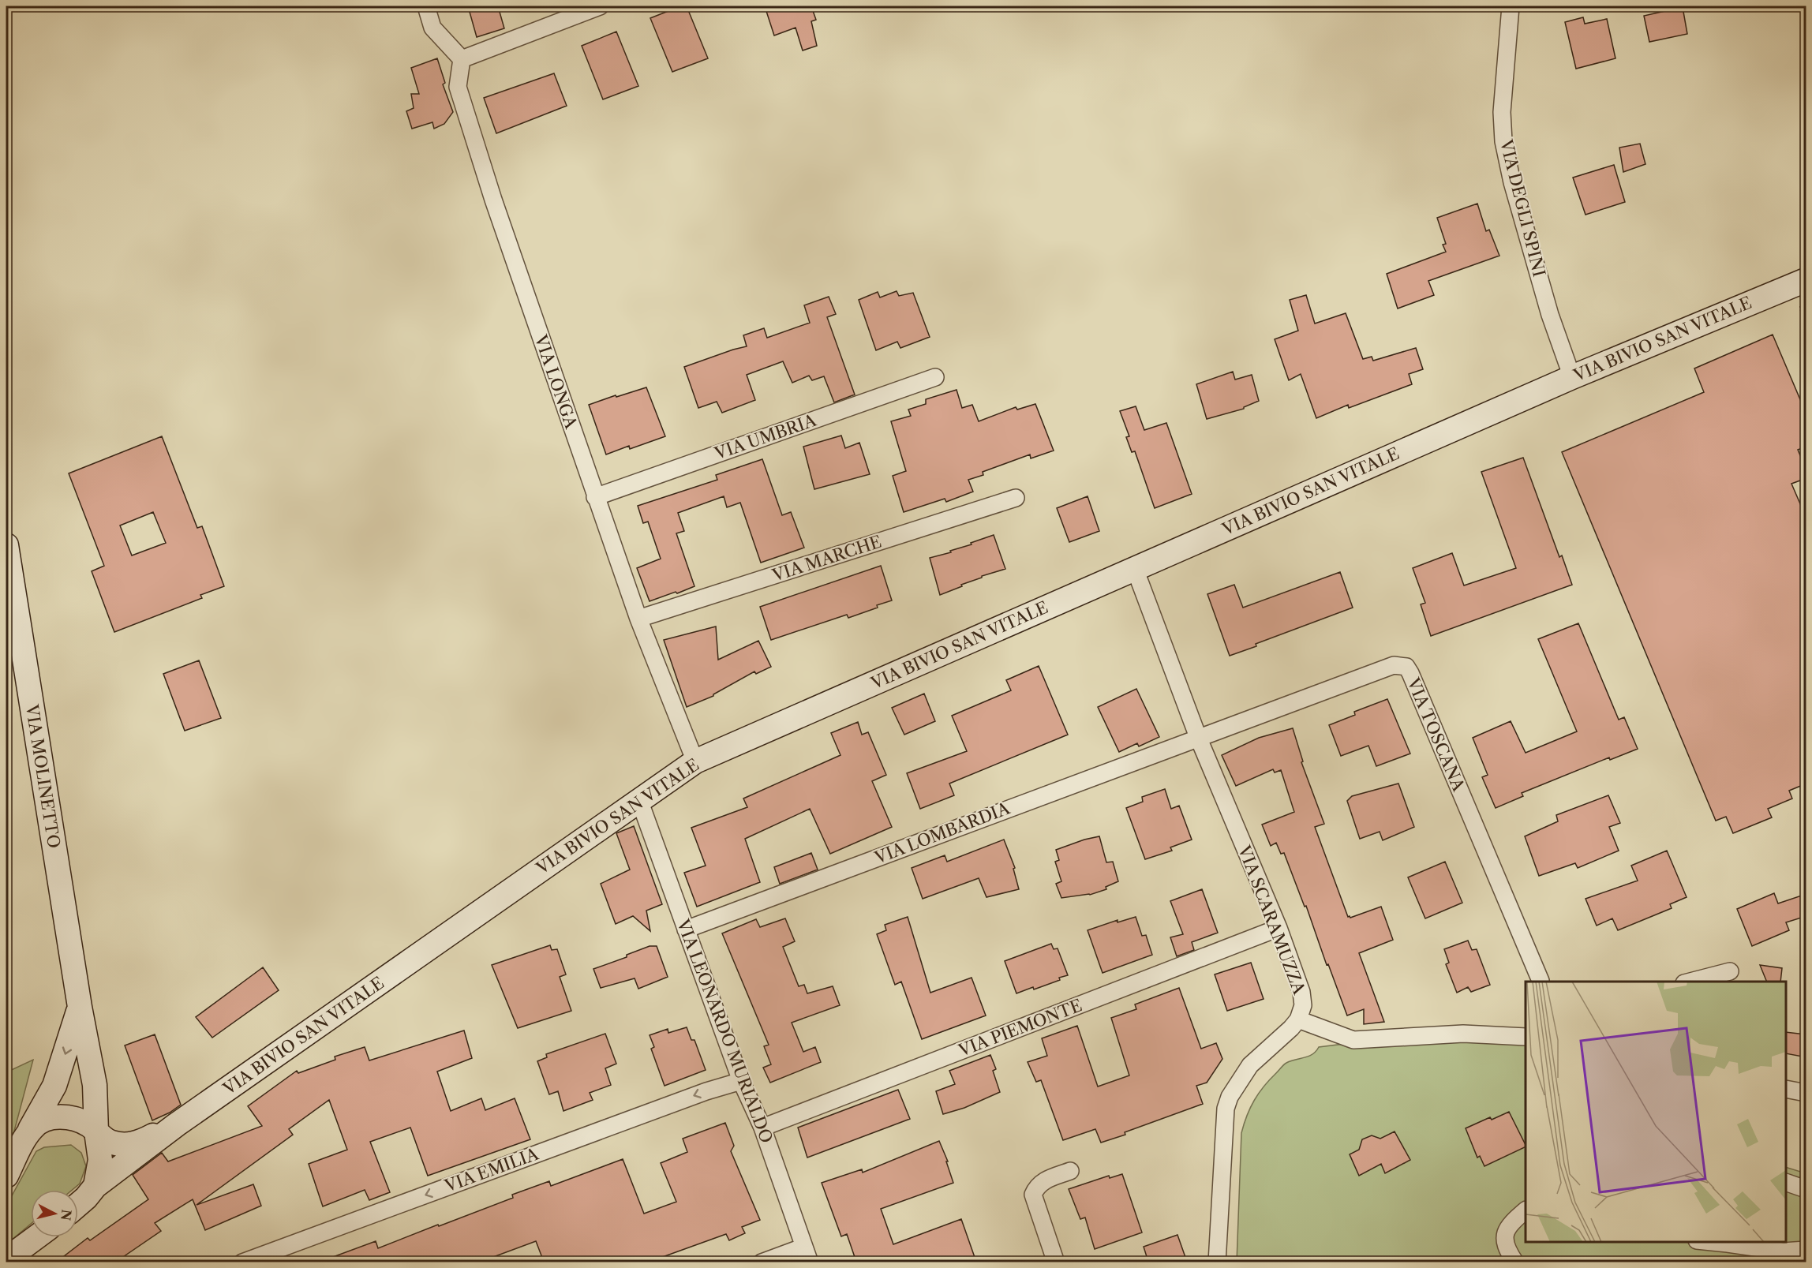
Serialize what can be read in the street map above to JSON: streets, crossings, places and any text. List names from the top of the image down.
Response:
{
  "streets": {
    "main road": ["VIA BIVIO SAN VITALE", "VIA MOLINETTO"],
    "street": [
      "VIA DEGLI SPINI",
      "VIA LONGA",
      "VIA UMBRIA",
      "VIA MARCHE",
      "VIA TOSCANA",
      "VIA LOMBARDIA",
      "VIA SCARAMUZZA",
      "VIA PIEMONTE",
      "VIA LEONARDO MURIALDO",
      "VIA EMILIA"
    ]
  },
  "crossings": [
    ["VIA DEGLI SPINI", "VIA BIVIO SAN VITALE"],
    ["VIA BIVIO SAN VITALE", "VIA LONGA"],
    ["VIA BIVIO SAN VITALE", "VIA MOLINETTO"],
    ["VIA BIVIO SAN VITALE", "VIA SCARAMUZZA"],
    ["VIA BIVIO SAN VITALE", "VIA LEONARDO MURIALDO"],
    ["VIA LONGA", "VIA UMBRIA"],
    ["VIA LONGA", "VIA MARCHE"],
    ["VIA TOSCANA", "VIA LOMBARDIA"],
    ["VIA TOSCANA", "VIA SCARAMUZZA"],
    ["VIA LOMBARDIA", "VIA SCARAMUZZA"],
    ["VIA LOMBARDIA", "VIA LEONARDO MURIALDO"],
    ["VIA SCARAMUZZA", "VIA PIEMONTE"],
    ["VIA PIEMONTE", "VIA LEONARDO MURIALDO"],
    ["VIA LEONARDO MURIALDO", "VIA EMILIA"]
  ],
  "one_way": ["VIA EMILIA"],
  "north": "right"
}
